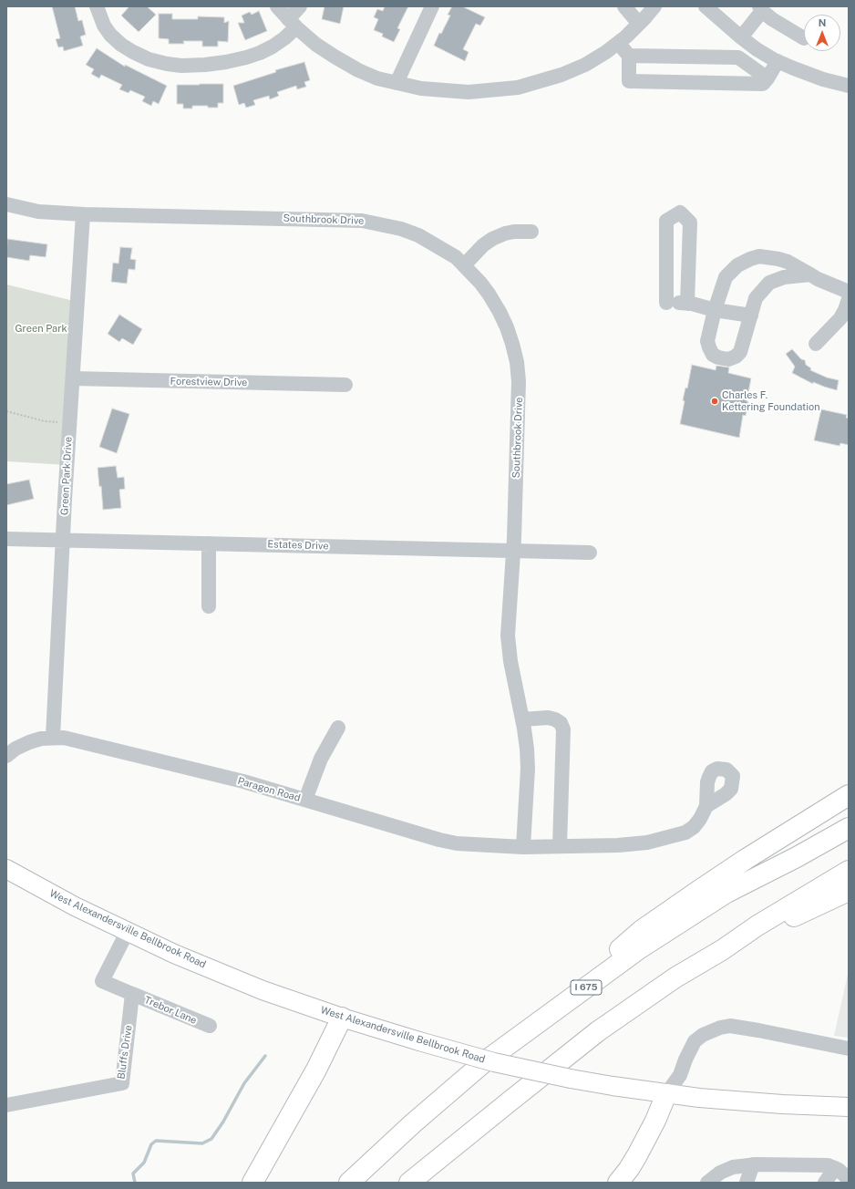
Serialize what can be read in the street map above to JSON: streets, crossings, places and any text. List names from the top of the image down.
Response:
{
  "streets": {
    "highway": ["I 675"],
    "main road": ["West Alexandersville Bellbrook Road"],
    "street": [
      "Southbrook Drive",
      "Forestview Drive",
      "Green Park Drive",
      "Estates Drive",
      "Paragon Road",
      "Trebor Lane",
      "Bluffs Drive"
    ]
  },
  "crossings": [
    ["Southbrook Drive", "Green Park Drive"],
    ["Southbrook Drive", "Estates Drive"],
    ["Southbrook Drive", "Paragon Road"],
    ["Forestview Drive", "Green Park Drive"],
    ["Green Park Drive", "Estates Drive"],
    ["Green Park Drive", "Paragon Road"],
    ["Trebor Lane", "Bluffs Drive"]
  ],
  "parks": ["Green Park"],
  "places": ["Charles F. Kettering Foundation"],
  "north": "top"
}
